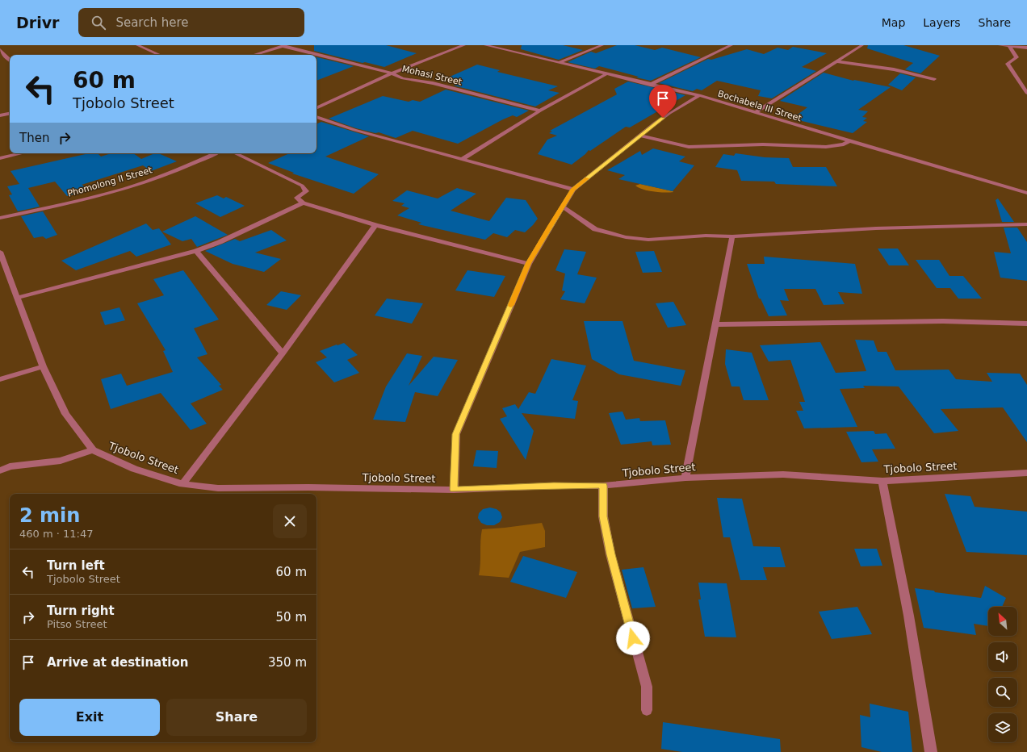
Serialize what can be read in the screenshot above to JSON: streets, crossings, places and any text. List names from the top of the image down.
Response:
{
  "streets": {
    "street": [
      "Mohasi Street",
      "Bochabela III Street",
      "Phomolong II Street",
      "Tjobolo Street"
    ]
  },
  "north": "top left",
  "page": {
    "header": "Drivr",
    "search": "Search here",
    "nav": ["Map", "Layers", "Share"],
    "turn": ["60 m", "Tjobolo Street"],
    "then": "Then",
    "heading": ["2 min", "460 m · 11:47"],
    "list": [
      {
        "name": "Turn left",
        "note": "Tjobolo Street",
        "value": "60 m"
      },
      {
        "name": "Turn right",
        "note": "Pitso Street",
        "value": "50 m"
      },
      {
        "name": "Arrive at destination",
        "value": "350 m"
      }
    ],
    "buttons": ["Exit", "Share"]
  }
}
